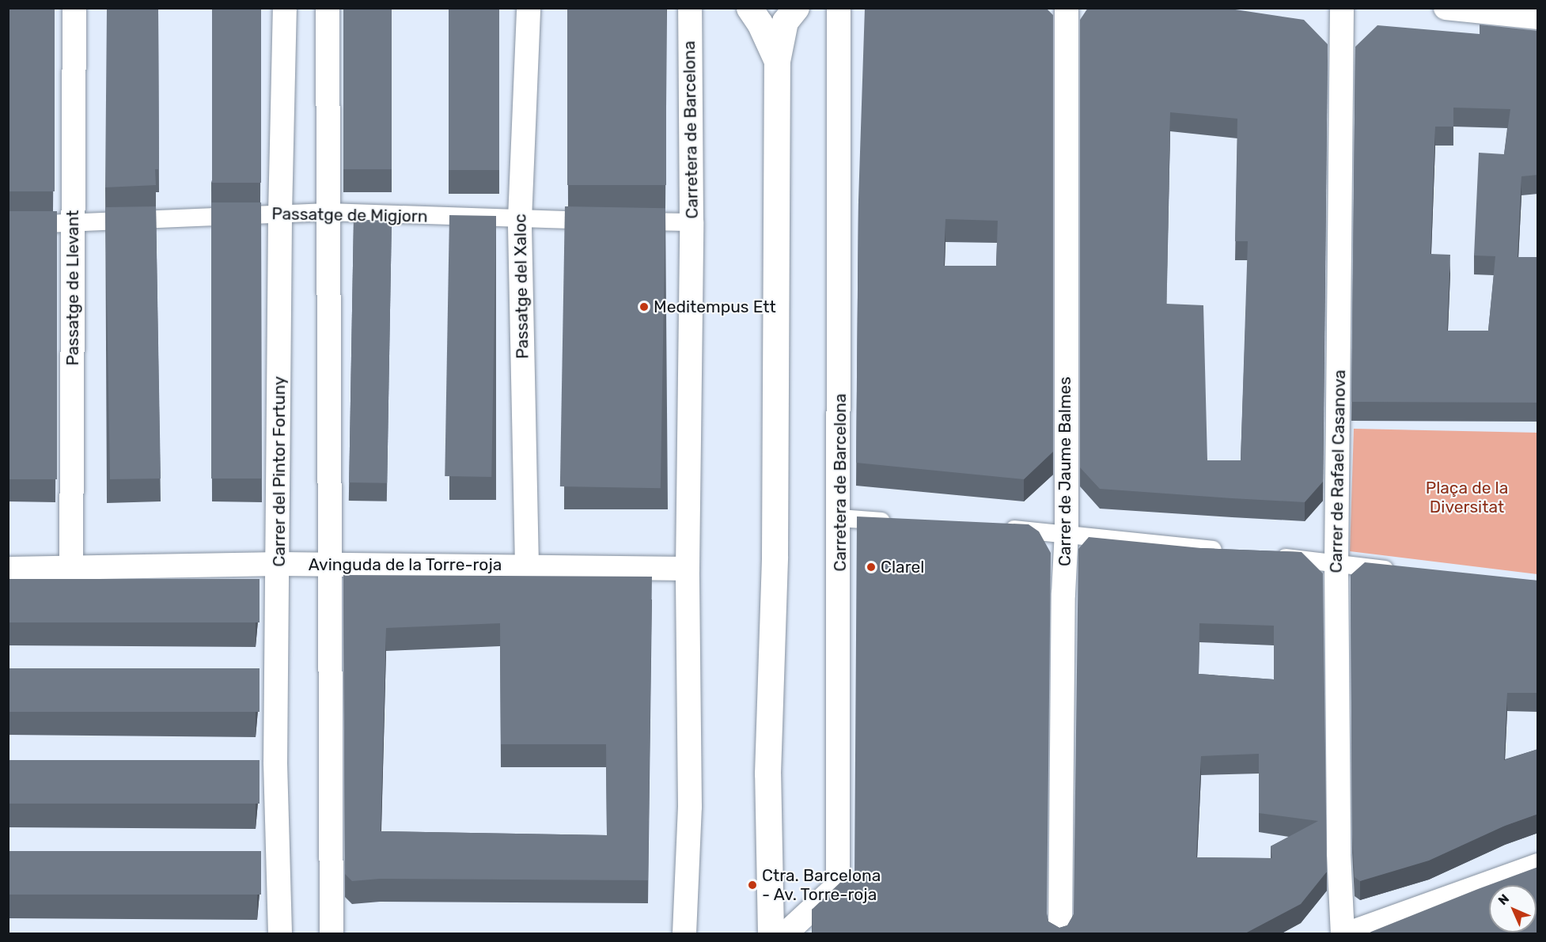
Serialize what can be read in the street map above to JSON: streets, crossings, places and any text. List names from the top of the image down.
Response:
{
  "streets": {
    "street": [
      "Carretera de Barcelona",
      "Passatge de Migjorn",
      "Passatge del Xaloc",
      "Passatge de Llevant",
      "Carrer del Pintor Fortuny",
      "Carrer de Jaume Balmes",
      "Carrer de Rafael Casanova",
      "Avinguda de la Torre-roja"
    ]
  },
  "crossings": [
    ["Carretera de Barcelona", "Avinguda de la Torre-roja"],
    ["Passatge de Migjorn", "Passatge del Xaloc"],
    ["Passatge de Migjorn", "Passatge de Llevant"],
    ["Passatge de Migjorn", "Carrer del Pintor Fortuny"],
    ["Passatge del Xaloc", "Avinguda de la Torre-roja"],
    ["Passatge de Llevant", "Avinguda de la Torre-roja"],
    ["Carrer del Pintor Fortuny", "Avinguda de la Torre-roja"]
  ],
  "parks": ["Plaça de la Diversitat"],
  "places": ["Meditempus Ett", "Clarel", "Ctra. Barcelona - Av. Torre-roja"],
  "north": "top left"
}
